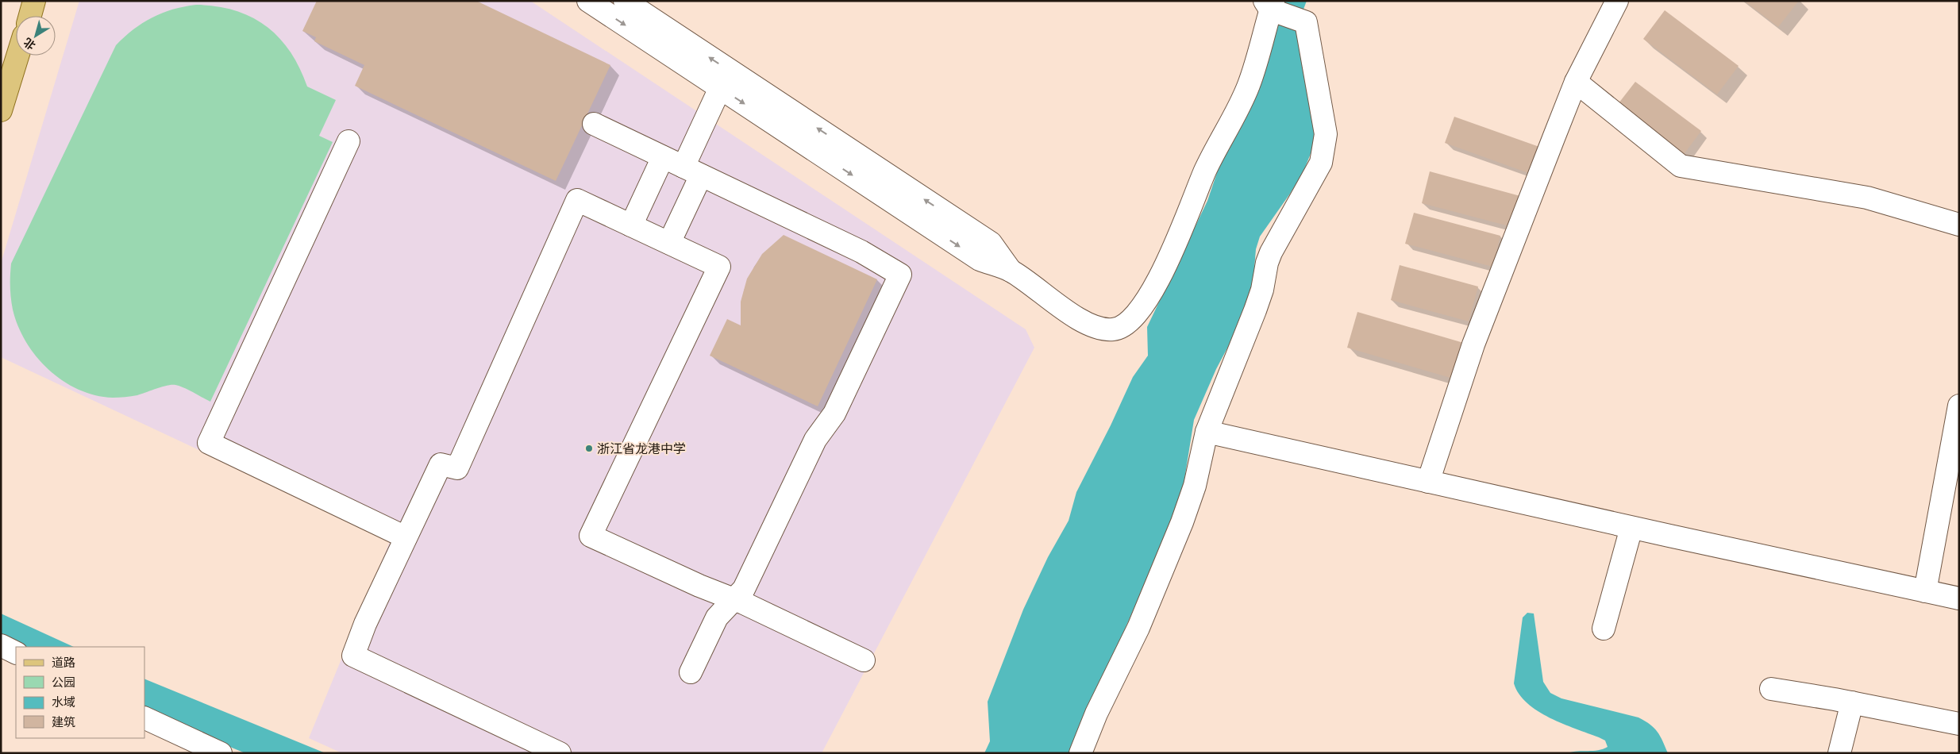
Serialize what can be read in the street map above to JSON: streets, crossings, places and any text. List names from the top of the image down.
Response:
{
  "places": ["浙江省龙港中学"],
  "legend": [
    "道路",
    "公园",
    "水域",
    "建筑"
  ],
  "north": "bottom left"
}
